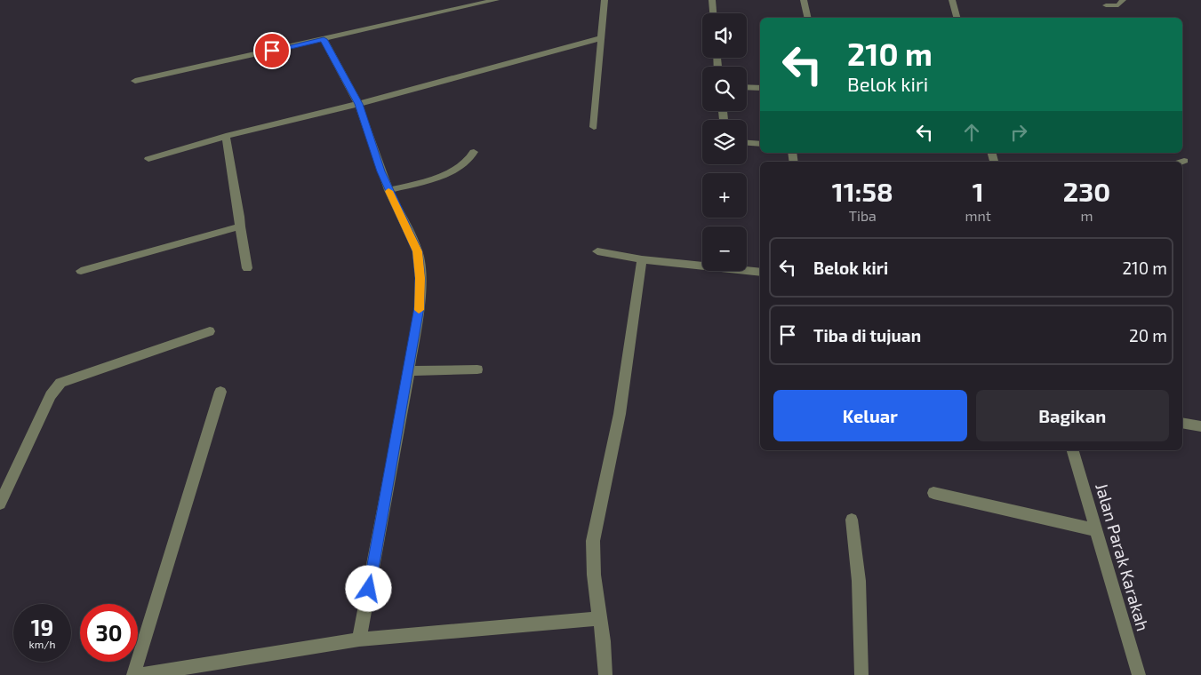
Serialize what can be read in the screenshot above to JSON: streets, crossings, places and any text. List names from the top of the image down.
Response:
{
  "streets": {
    "street": ["Jalan Parak Karakah"]
  },
  "page": {
    "map_buttons": ["+", "−"],
    "turn": ["210 m", "Belok kiri"],
    "eta": [
      "11:58",
      "Tiba",
      "1",
      "mnt",
      "230",
      "m"
    ],
    "list": [
      {
        "name": "Belok kiri",
        "value": "210 m"
      },
      {
        "name": "Tiba di tujuan",
        "value": "20 m"
      }
    ],
    "buttons": ["Keluar", "Bagikan"],
    "speed": "19 km/h",
    "limit": "30"
  }
}
